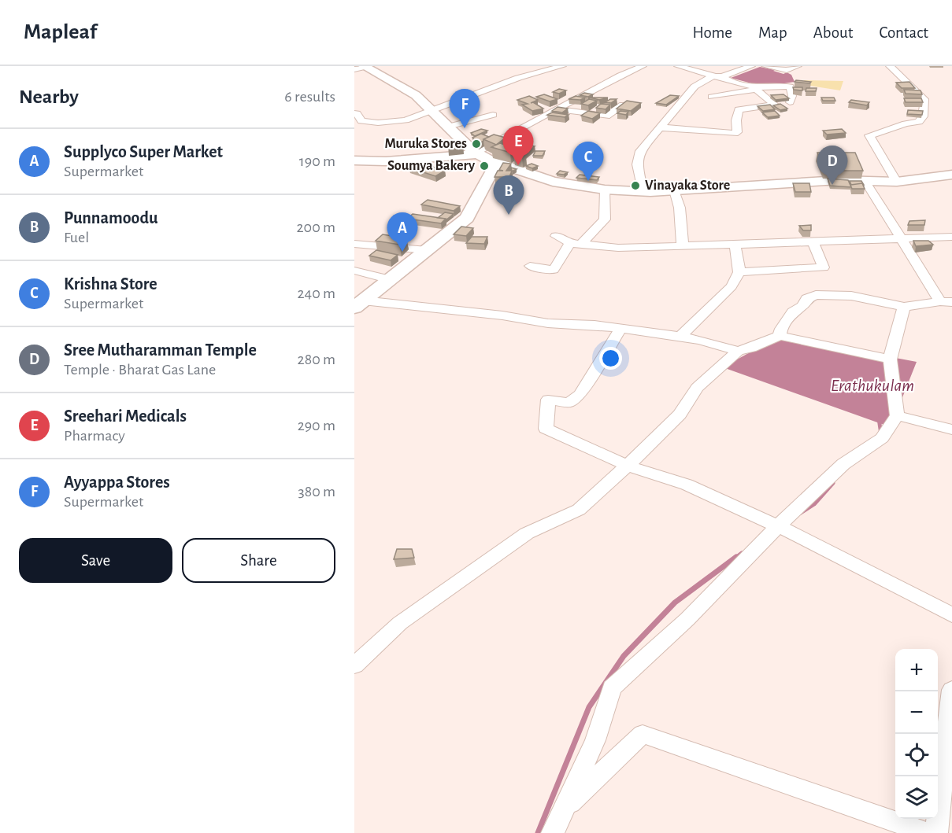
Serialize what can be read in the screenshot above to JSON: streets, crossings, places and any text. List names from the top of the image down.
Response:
{
  "water": ["Erathukulam"],
  "places": ["Muruka Stores", "Soumya Bakery", "Vinayaka Store"],
  "page": {
    "header": "Mapleaf",
    "nav": [
      "Home",
      "Map",
      "About",
      "Contact"
    ],
    "heading": ["Nearby", "6 results"],
    "pins": [
      "F",
      "E",
      "C",
      "D",
      "B",
      "A"
    ],
    "list": [
      {
        "mark": "A",
        "name": "Supplyco Super Market",
        "note": "Supermarket",
        "value": "190 m"
      },
      {
        "mark": "B",
        "name": "Punnamoodu",
        "note": "Fuel",
        "value": "200 m"
      },
      {
        "mark": "C",
        "name": "Krishna Store",
        "note": "Supermarket",
        "value": "240 m"
      },
      {
        "mark": "D",
        "name": "Sree Mutharamman Temple",
        "note": "Temple · Bharat Gas Lane",
        "value": "280 m"
      },
      {
        "mark": "E",
        "name": "Sreehari Medicals",
        "note": "Pharmacy",
        "value": "290 m"
      },
      {
        "mark": "F",
        "name": "Ayyappa Stores",
        "note": "Supermarket",
        "value": "380 m"
      }
    ],
    "buttons": ["Save", "Share"],
    "map_buttons": ["+", "−"]
  }
}
